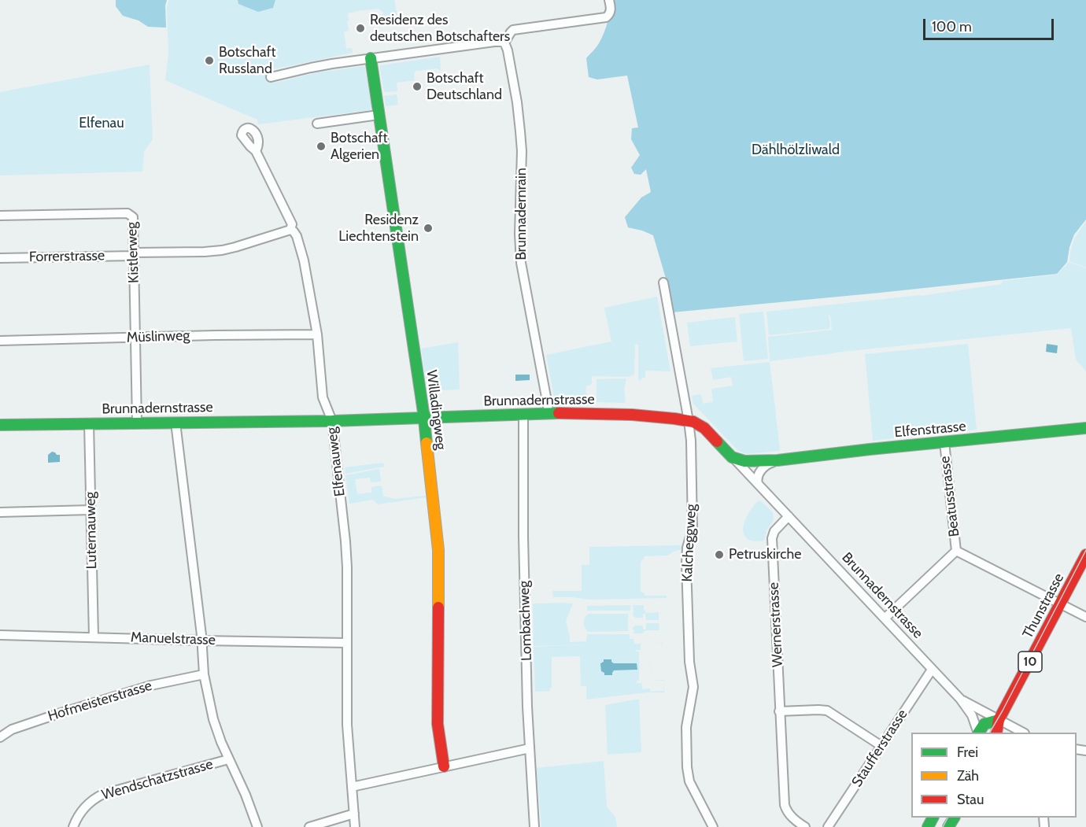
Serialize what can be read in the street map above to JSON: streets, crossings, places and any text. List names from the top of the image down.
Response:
{
  "streets": {
    "street": [
      "Brunnadernrain",
      "Kistlerweg",
      "Forrerstrasse",
      "Müslinweg",
      "Brunnadernstrasse",
      "Willadingweg",
      "Elfenstrasse",
      "Elfenauweg",
      "Beatusstrasse",
      "Luternauweg",
      "Kalcheggweg",
      "Thunstrasse",
      "Lombachweg",
      "Wernerstrasse",
      "Manuelstrasse",
      "10",
      "Hofmeisterstrasse",
      "Staufferstrasse",
      "Wendschatzstrasse"
    ]
  },
  "crossings": [
    ["Brunnadernrain", "Brunnadernstrasse"],
    ["Kistlerweg", "Forrerstrasse"],
    ["Kistlerweg", "Müslinweg"],
    ["Kistlerweg", "Brunnadernstrasse"],
    ["Forrerstrasse", "Elfenauweg"],
    ["Müslinweg", "Elfenauweg"],
    ["Brunnadernstrasse", "Willadingweg"],
    ["Brunnadernstrasse", "Elfenstrasse"],
    ["Brunnadernstrasse", "Elfenauweg"],
    ["Brunnadernstrasse", "Beatusstrasse"],
    ["Brunnadernstrasse", "Luternauweg"],
    ["Brunnadernstrasse", "Kalcheggweg"],
    ["Brunnadernstrasse", "Thunstrasse"],
    ["Brunnadernstrasse", "Lombachweg"],
    ["Brunnadernstrasse", "Wernerstrasse"],
    ["Brunnadernstrasse", "Staufferstrasse"],
    ["Elfenstrasse", "Beatusstrasse"],
    ["Elfenauweg", "Manuelstrasse"],
    ["Beatusstrasse", "Thunstrasse"],
    ["Luternauweg", "Manuelstrasse"]
  ],
  "parks": ["Elfenau", "Dählhölzliwald"],
  "places": [
    "Residenz des deutschen Botschafters",
    "Botschaft Russland",
    "Botschaft Deutschland",
    "Botschaft Algerien",
    "Residenz Liechtenstein",
    "Petruskirche"
  ],
  "legend": ["Frei", "Zäh", "Stau"],
  "scale_bar": "100 m"
}
